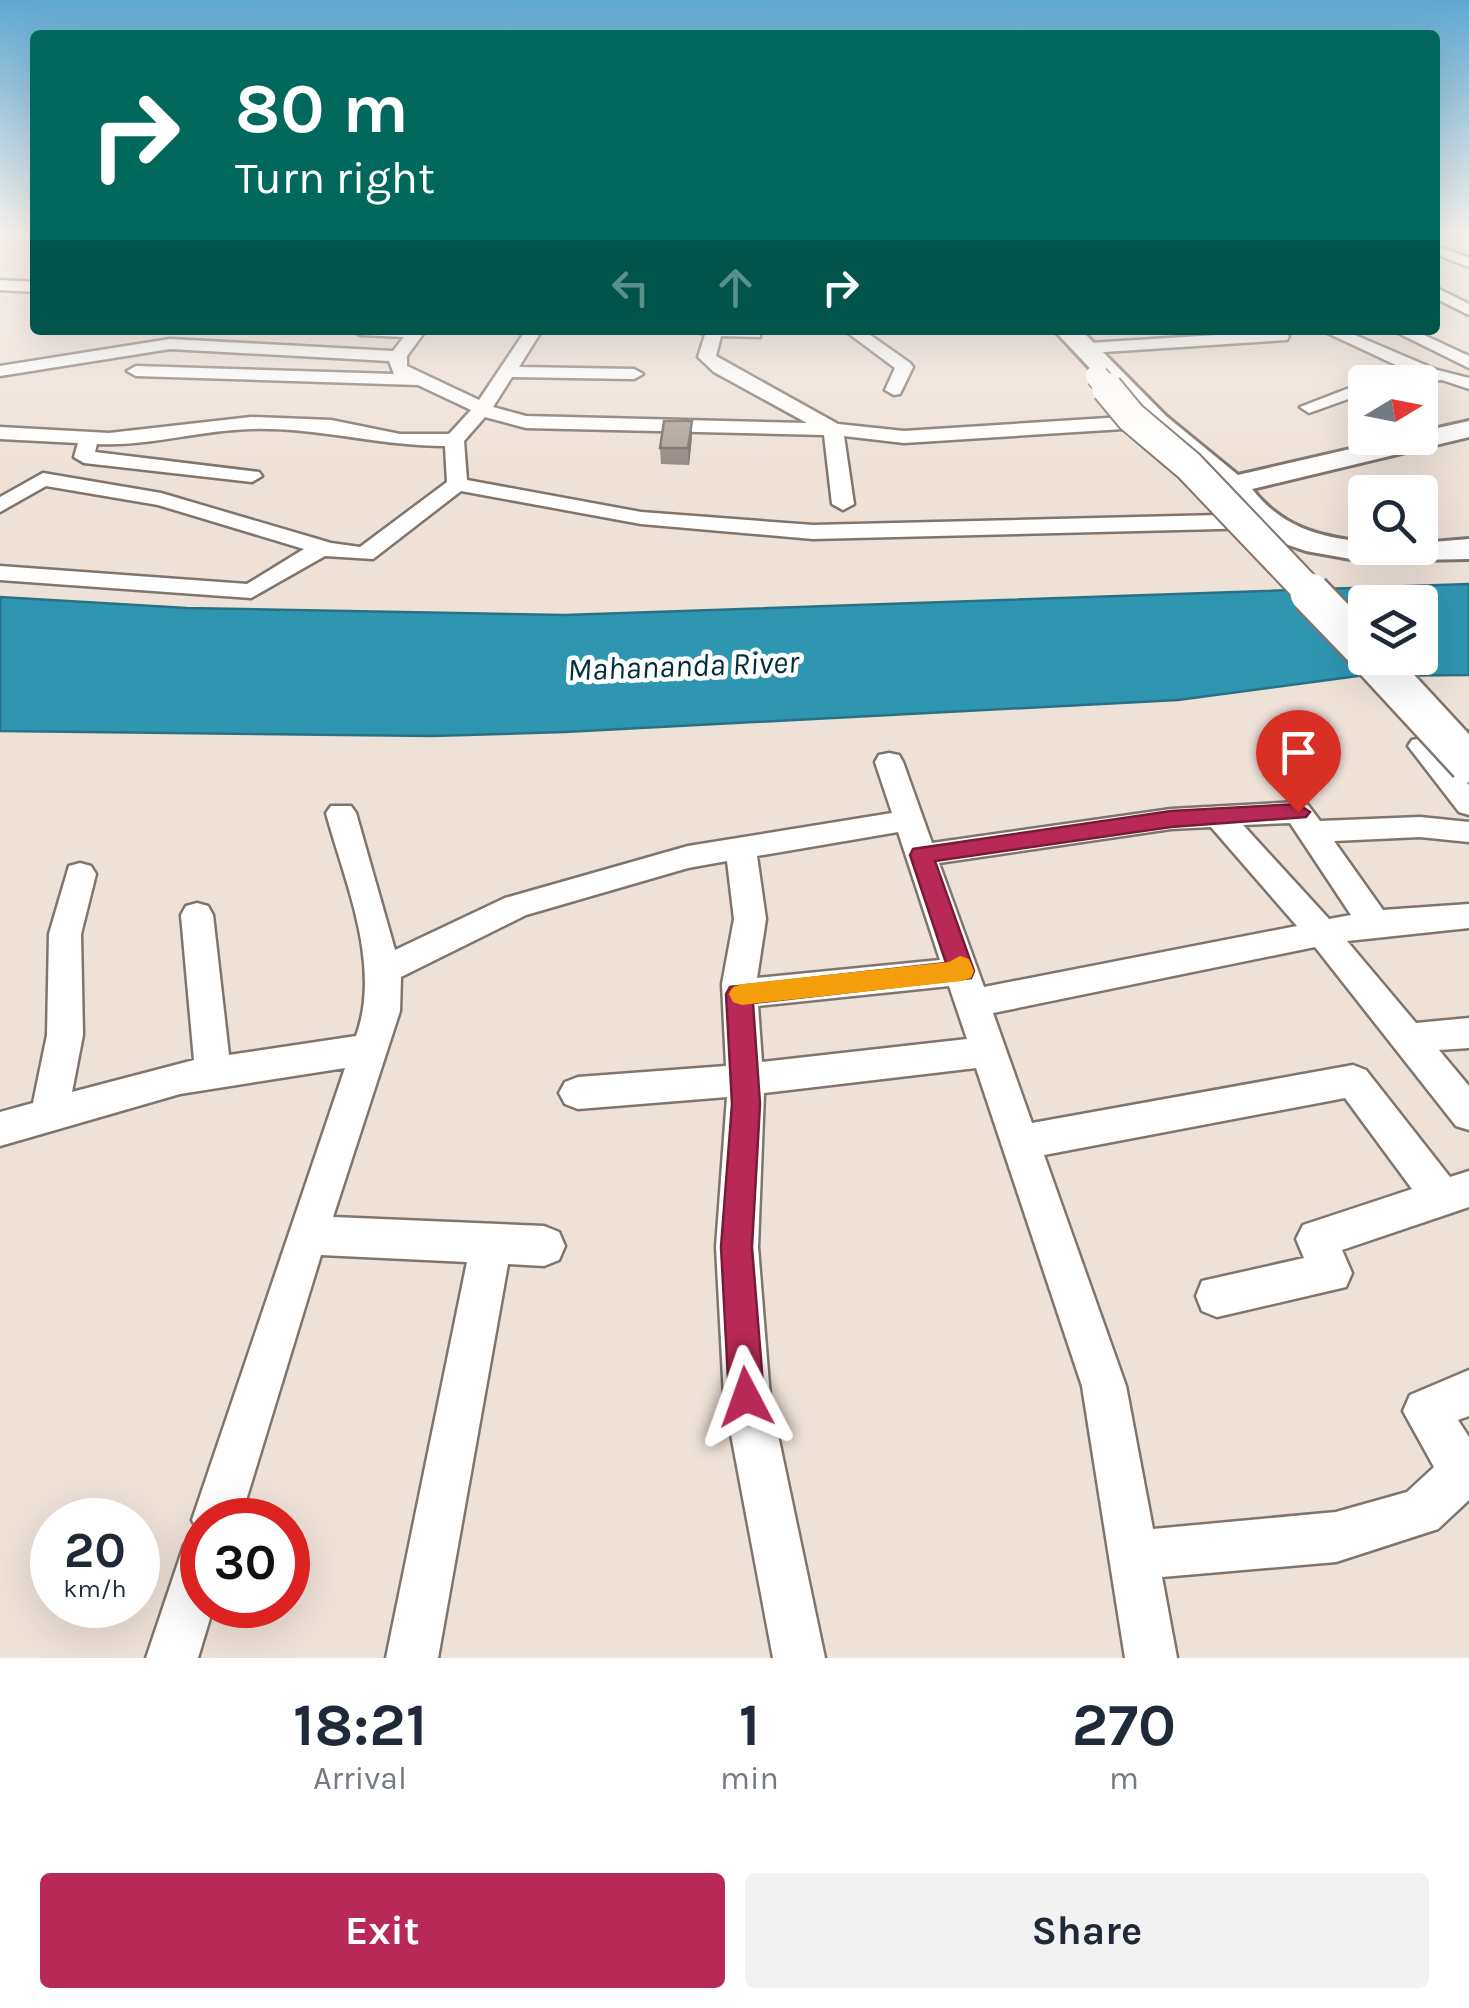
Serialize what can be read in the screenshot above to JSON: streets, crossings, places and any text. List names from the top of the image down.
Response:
{
  "water": ["Mahananda River"],
  "north": "right",
  "page": {
    "turn": ["80 m", "Turn right"],
    "speed": "20 km/h",
    "limit": "30",
    "eta": [
      "18:21",
      "Arrival",
      "1",
      "min",
      "270",
      "m"
    ],
    "buttons": ["Exit", "Share"]
  }
}
